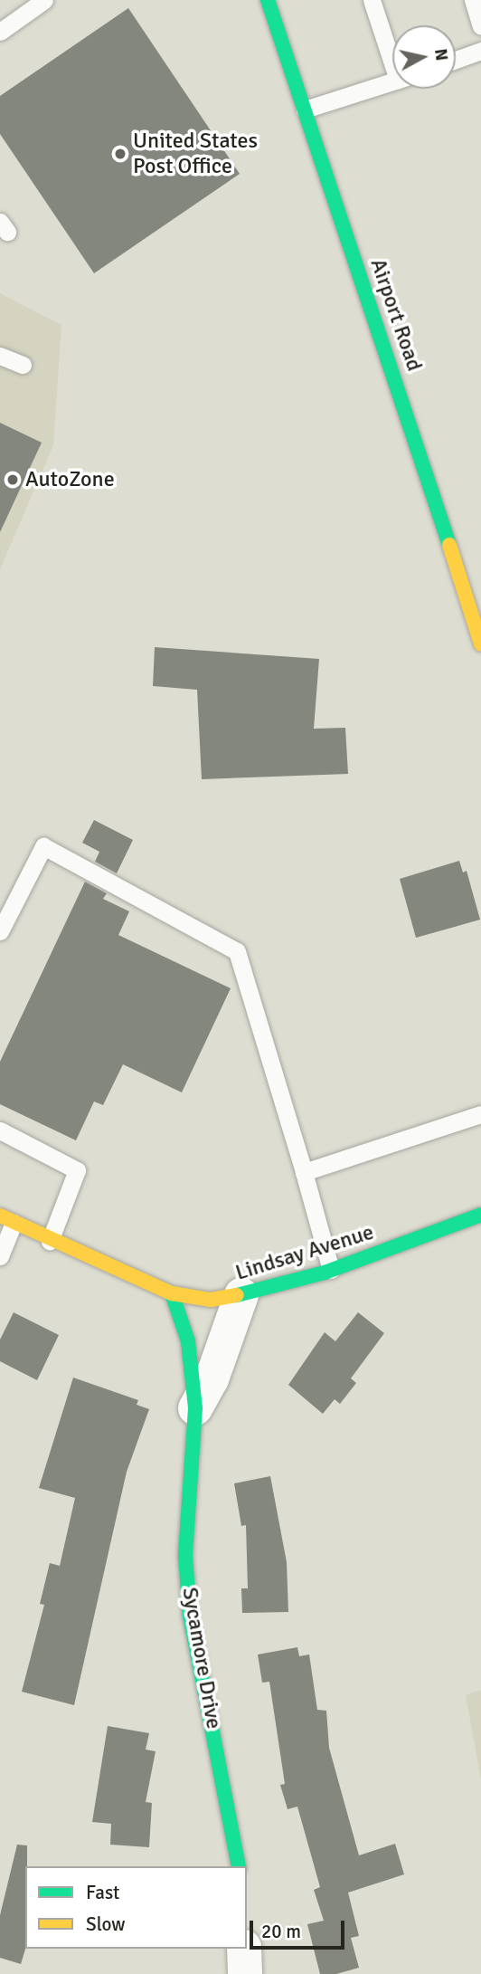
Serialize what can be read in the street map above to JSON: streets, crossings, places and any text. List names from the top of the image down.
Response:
{
  "streets": {
    "street": ["Airport Road", "Lindsay Avenue", "Sycamore Drive"]
  },
  "crossings": [
    ["Lindsay Avenue", "Sycamore Drive"]
  ],
  "places": ["United States Post Office", "AutoZone"],
  "legend": ["Fast", "Slow"],
  "scale_bar": "20 m",
  "north": "right"
}
